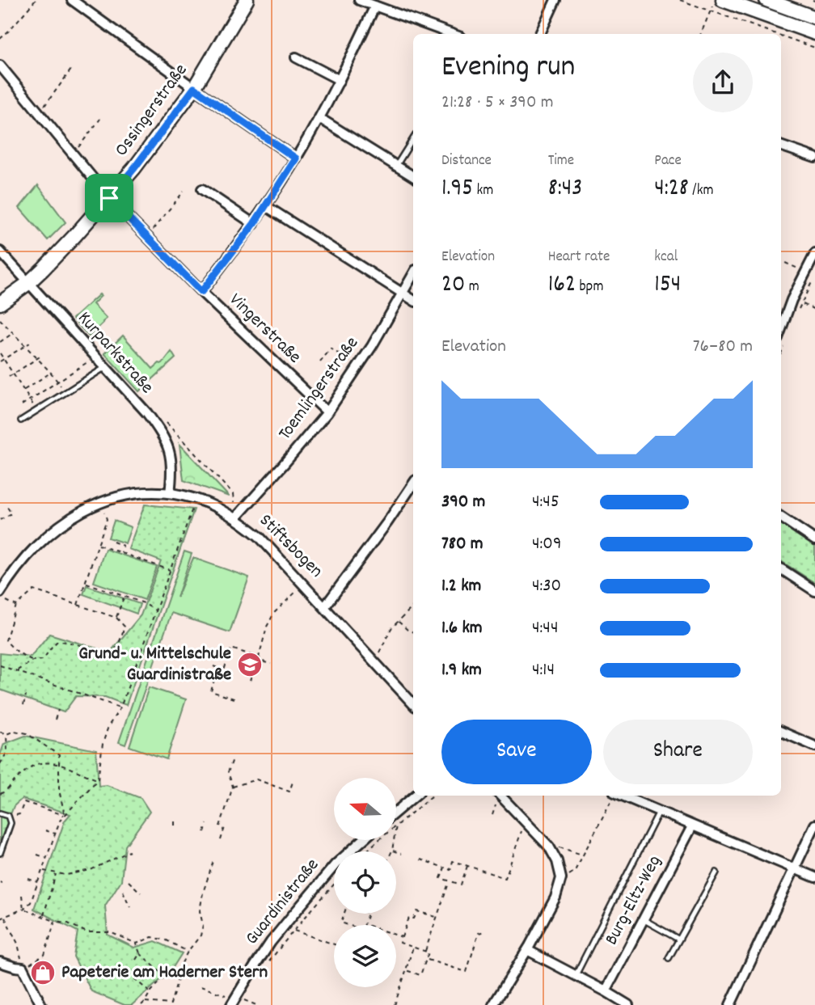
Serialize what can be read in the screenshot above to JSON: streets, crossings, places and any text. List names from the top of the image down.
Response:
{
  "streets": {
    "street": [
      "Ossingerstraße",
      "Vingerstraße",
      "Kurparkstraße",
      "Toemlingerstraße",
      "Stiftsbogen",
      "Burg-Eltz-Weg",
      "Guardinistraße"
    ]
  },
  "crossings": [
    ["Ossingerstraße", "Vingerstraße"],
    ["Ossingerstraße", "Kurparkstraße"],
    ["Vingerstraße", "Toemlingerstraße"],
    ["Kurparkstraße", "Stiftsbogen"],
    ["Toemlingerstraße", "Stiftsbogen"]
  ],
  "places": {
    "school or university": ["Grund- u. Mittelschule Guardinistraße"],
    "shop": ["Papeterie am Haderner Stern"]
  },
  "north": "left",
  "page": {
    "heading": ["Evening run", "21:28 · 5 × 390 m"],
    "stats": [
      ["Distance", "1.95 km"],
      ["Time", "8:43"],
      ["Pace", "4:28 /km"],
      ["Elevation", "20 m"],
      ["Heart rate", "162 bpm"],
      ["kcal", "154"]
    ],
    "chart": ["Elevation", "76–80 m"],
    "list": [
      {
        "name": "390 m",
        "note": "4:45"
      },
      {
        "name": "780 m",
        "note": "4:09"
      },
      {
        "name": "1.2 km",
        "note": "4:30"
      },
      {
        "name": "1.6 km",
        "note": "4:44"
      },
      {
        "name": "1.9 km",
        "note": "4:14"
      }
    ],
    "buttons": ["Save", "Share"]
  }
}
